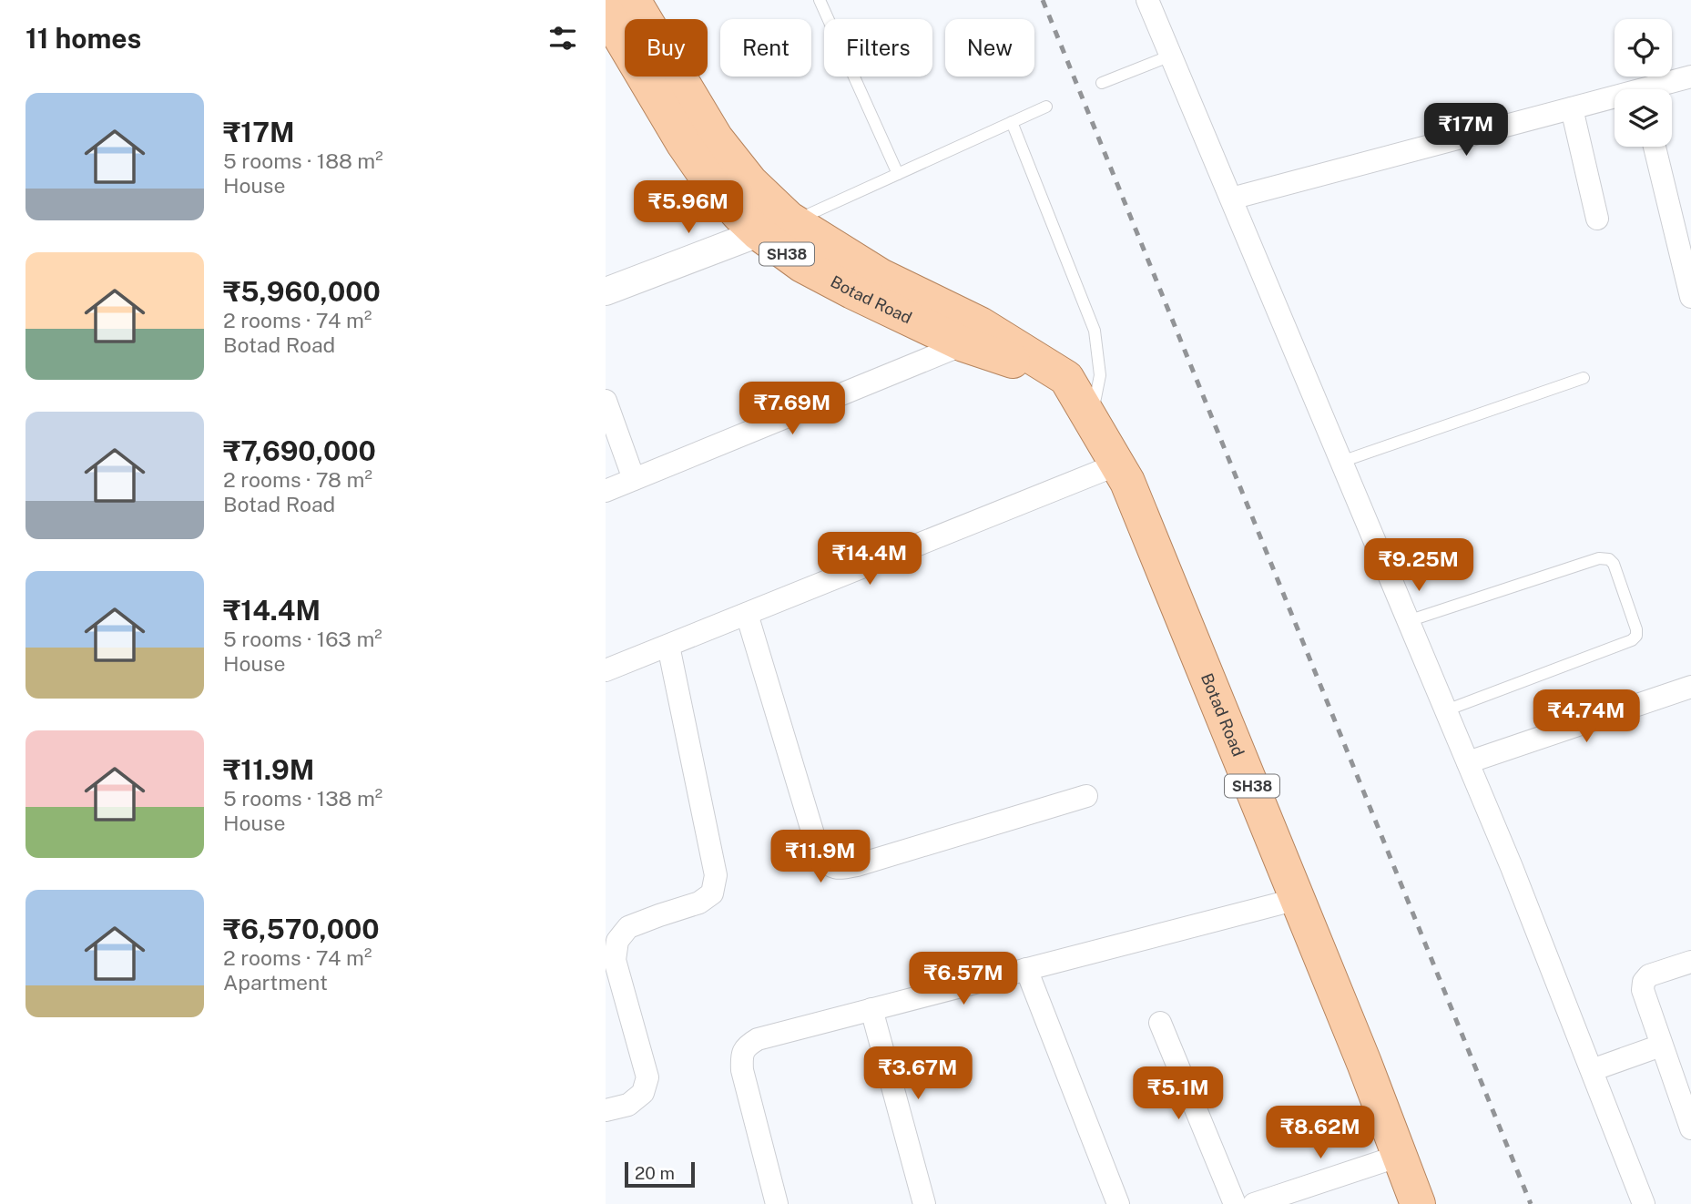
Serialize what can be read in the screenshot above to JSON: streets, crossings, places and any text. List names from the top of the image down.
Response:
{
  "streets": {
    "main road": ["SH38", "Botad Road"]
  },
  "scale_bar": "20 m",
  "page": {
    "heading": "11 homes",
    "chip": [
      "Buy",
      "Rent",
      "Filters",
      "New"
    ],
    "list": [
      {
        "name": "₹17M",
        "note": "5 rooms · 188 m² · House"
      },
      {
        "name": "₹5,960,000",
        "note": "2 rooms · 74 m² · Botad Road"
      },
      {
        "name": "₹7,690,000",
        "note": "2 rooms · 78 m² · Botad Road"
      },
      {
        "name": "₹14.4M",
        "note": "5 rooms · 163 m² · House"
      },
      {
        "name": "₹11.9M",
        "note": "5 rooms · 138 m² · House"
      },
      {
        "name": "₹6,570,000",
        "note": "2 rooms · 74 m² · Apartment"
      }
    ],
    "price": [
      "₹17M",
      "₹5.96M",
      "₹7.69M",
      "₹14.4M",
      "₹9.25M",
      "₹4.74M",
      "₹11.9M",
      "₹6.57M",
      "₹3.67M",
      "₹5.1M",
      "₹8.62M"
    ],
    "scale": "20 m"
  }
}
